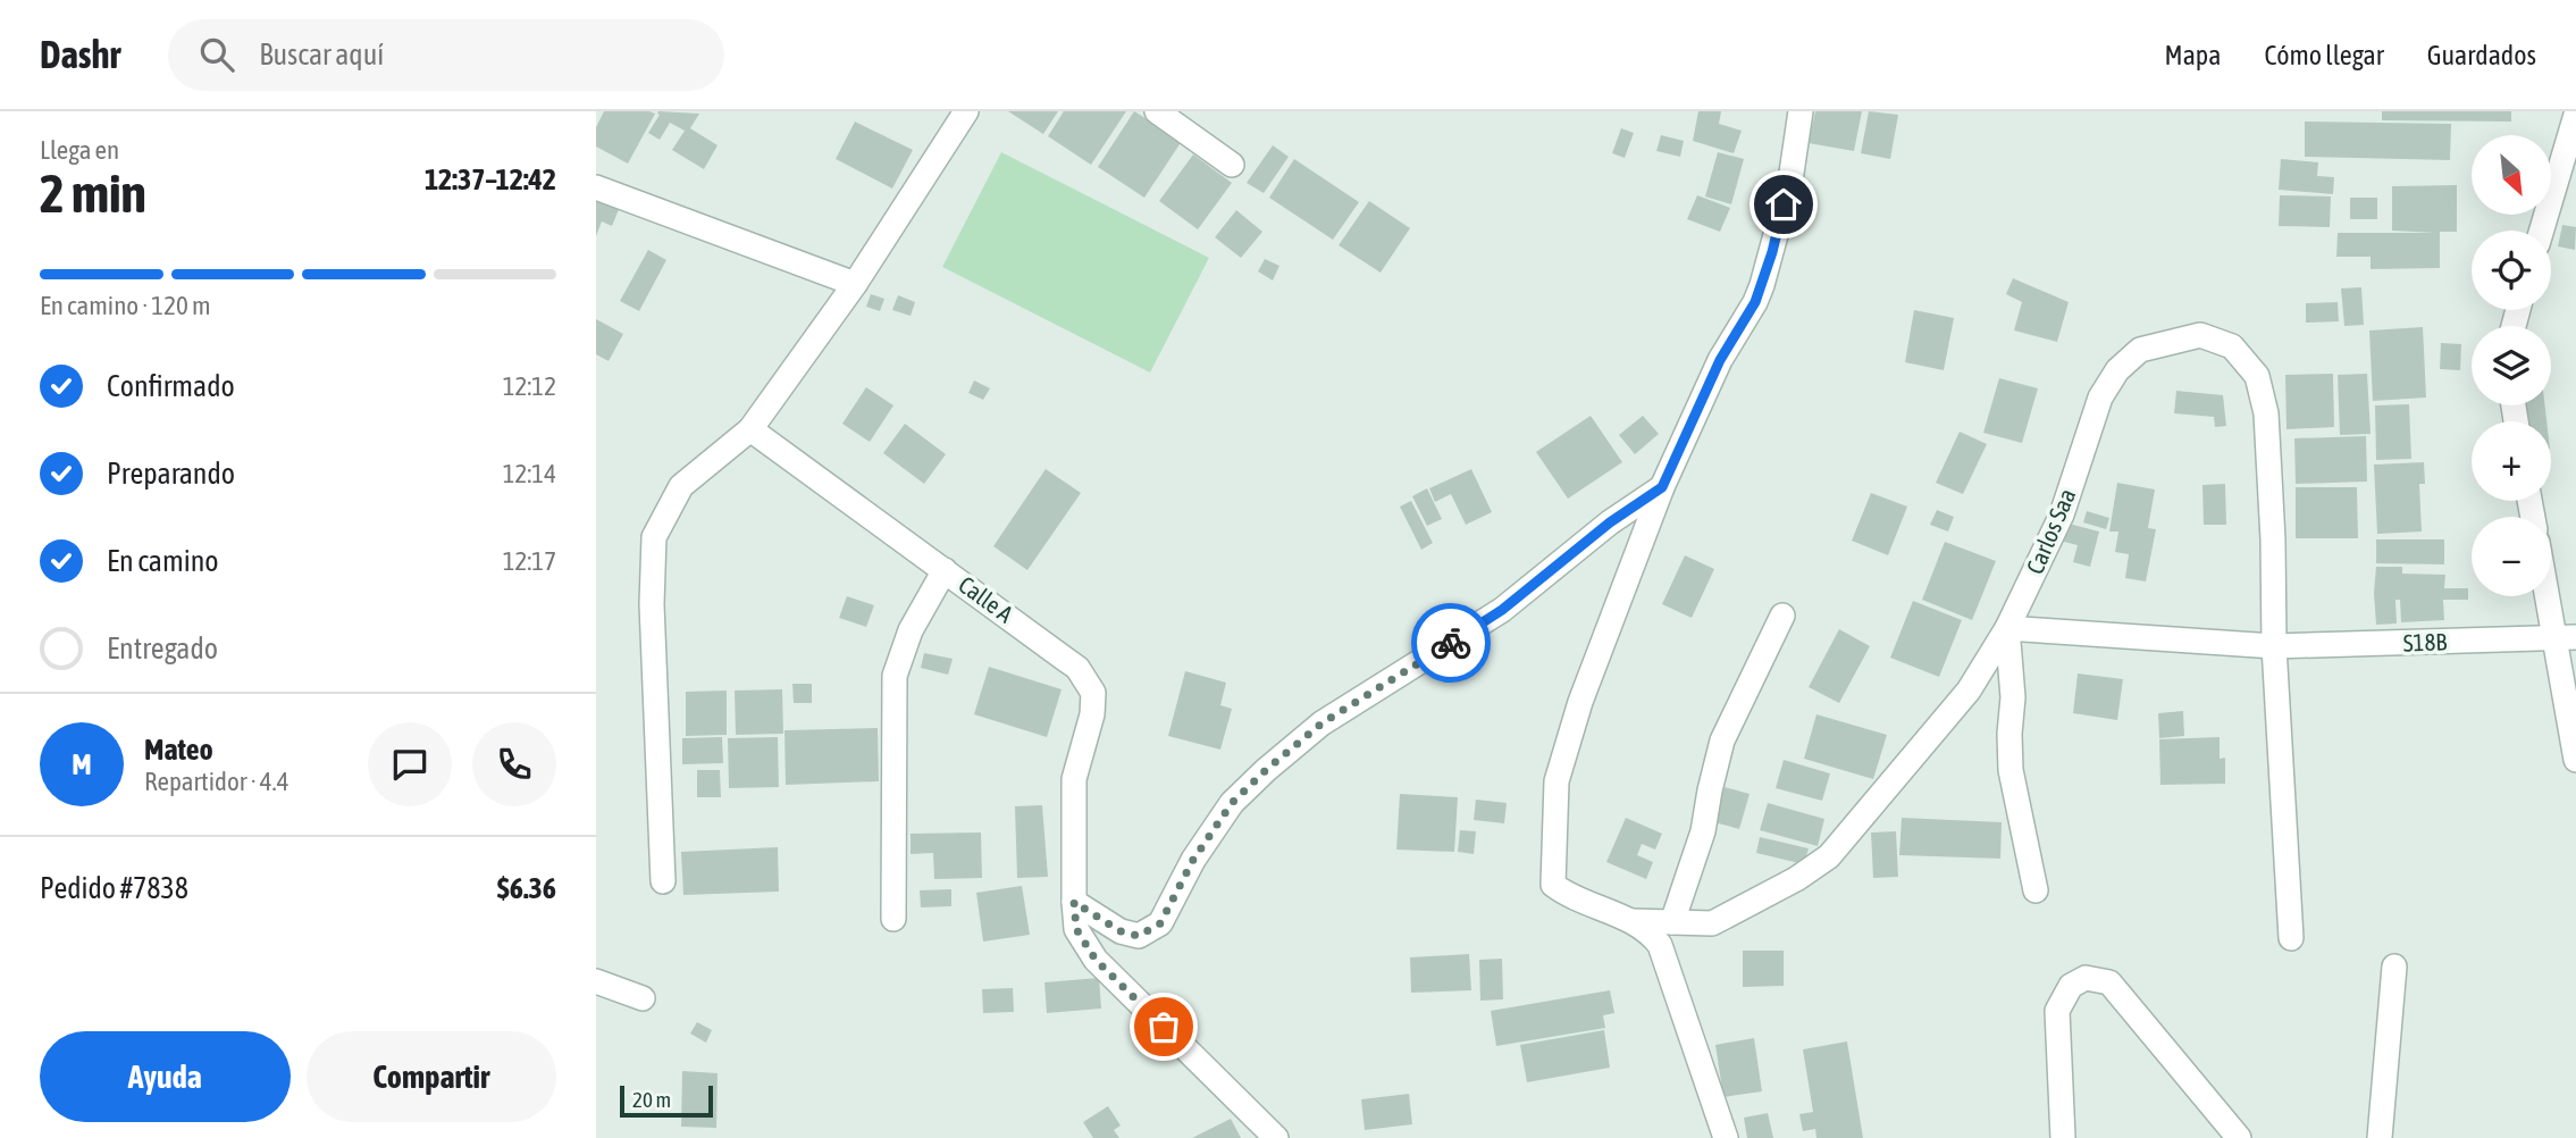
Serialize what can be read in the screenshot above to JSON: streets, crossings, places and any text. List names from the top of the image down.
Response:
{
  "streets": {
    "street": ["Carlos Saa", "Calle A", "S18B"]
  },
  "crossings": [
    ["Carlos Saa", "S18B"]
  ],
  "scale_bar": "20 m",
  "north": "bottom right",
  "page": {
    "header": "Dashr",
    "search": "Buscar aquí",
    "nav": ["Mapa", "Cómo llegar", "Guardados"],
    "heading": ["2 min", "Llega en", "12:37–12:42"],
    "panel": [
      "Mateo",
      "Repartidor · 4.4",
      "Pedido #7838",
      "$6.36"
    ],
    "map_buttons": ["+", "−"],
    "bar": "En camino · 120 m",
    "list": [
      ["Confirmado", "12:12"],
      ["Preparando", "12:14"],
      ["En camino", "12:17"],
      "Entregado"
    ],
    "round": "M",
    "buttons": ["Ayuda", "Compartir"],
    "scale": "20 m"
  }
}
